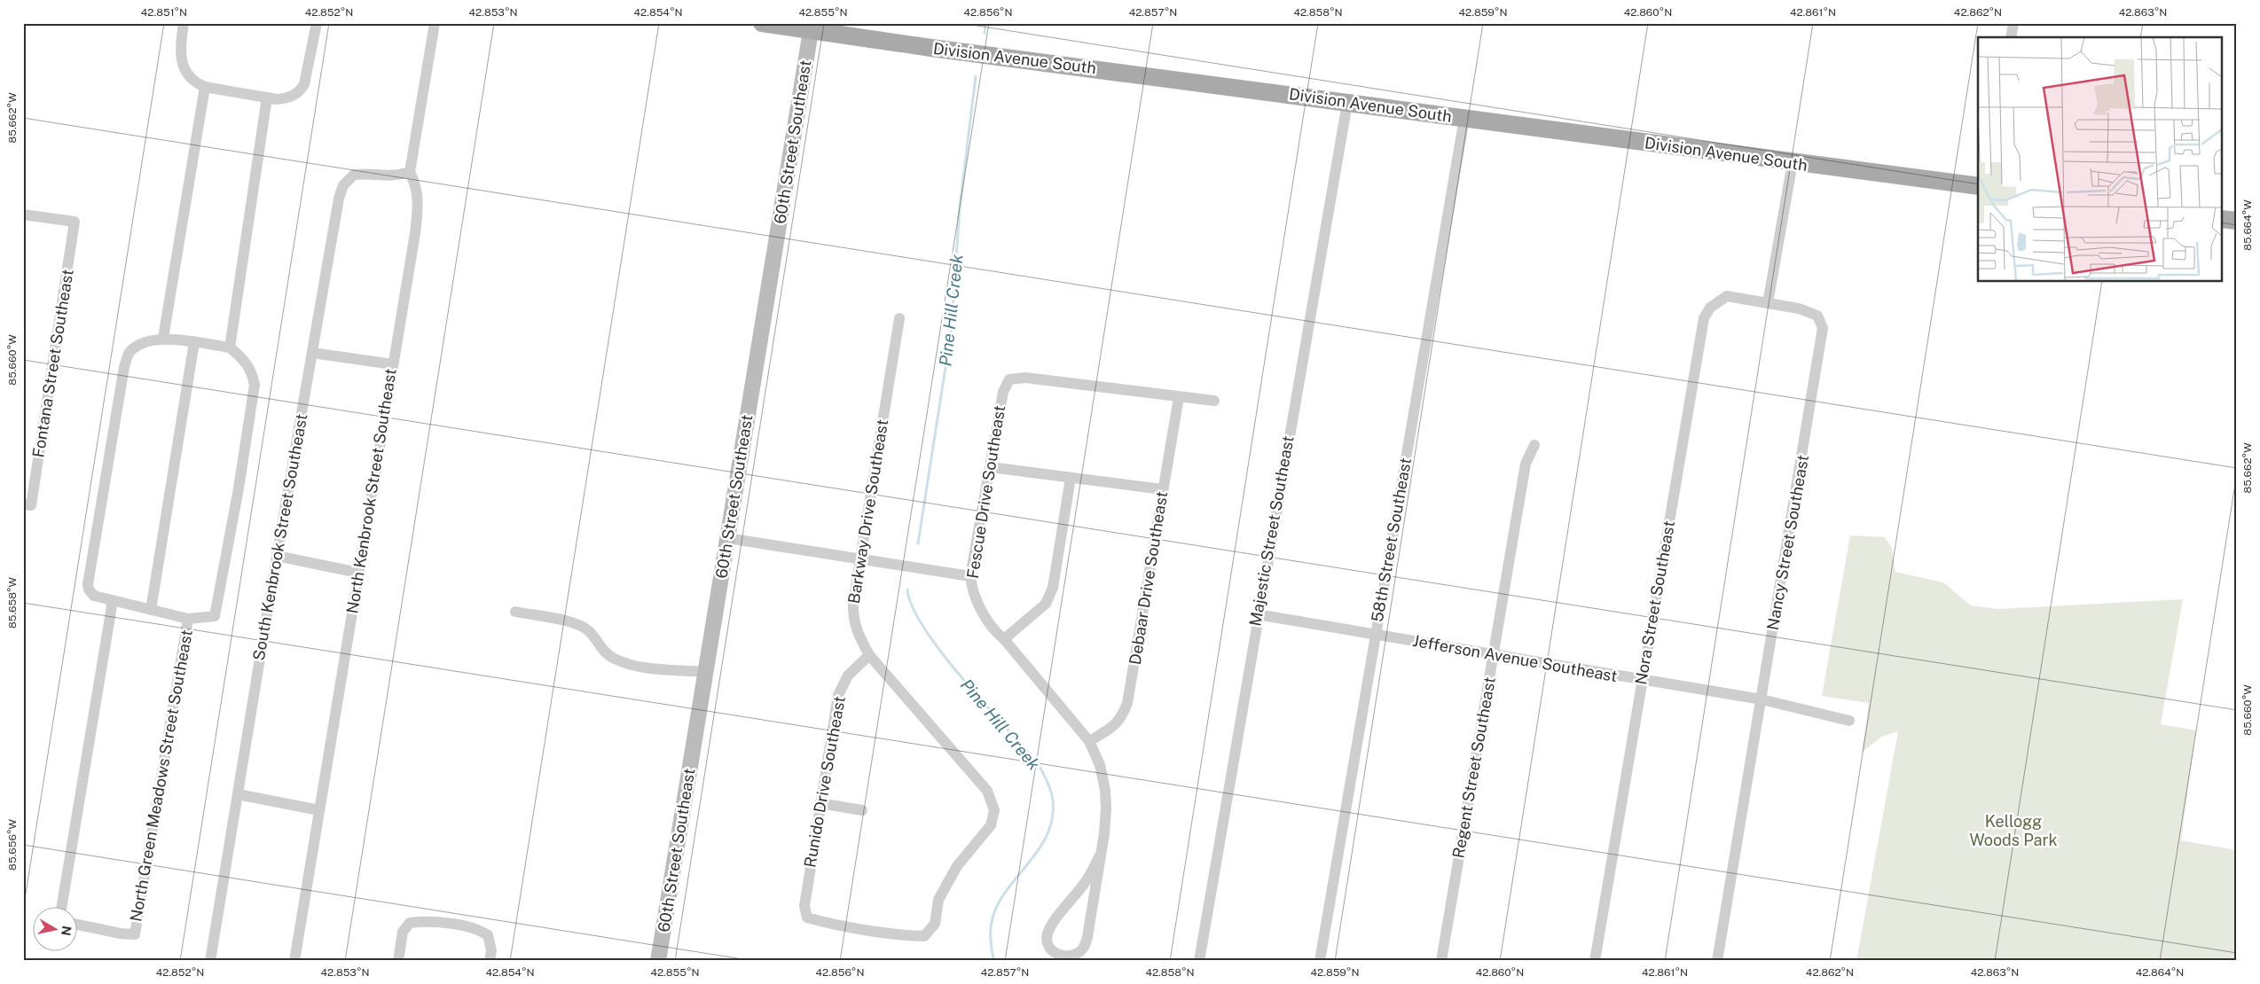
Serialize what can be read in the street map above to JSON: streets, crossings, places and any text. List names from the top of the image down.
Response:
{
  "streets": {
    "main road": ["Division Avenue South", "60th Street Southeast"],
    "street": [
      "Fontana Street Southeast",
      "North Kenbrook Street Southeast",
      "Fescue Drive Southeast",
      "Barkway Drive Southeast",
      "Majestic Street Southeast",
      "South Kenbrook Street Southeast",
      "58th Street Southeast",
      "Nancy Street Southeast",
      "Debaar Drive Southeast",
      "Nora Street Southeast",
      "Jefferson Avenue Southeast",
      "Regent Street Southeast",
      "North Green Meadows Street Southeast",
      "Runido Drive Southeast"
    ]
  },
  "crossings": [
    ["Division Avenue South", "60th Street Southeast"],
    ["Division Avenue South", "Majestic Street Southeast"],
    ["Division Avenue South", "58th Street Southeast"],
    ["North Kenbrook Street Southeast", "South Kenbrook Street Southeast"],
    ["Fescue Drive Southeast", "Debaar Drive Southeast"],
    ["Barkway Drive Southeast", "Runido Drive Southeast"],
    ["Majestic Street Southeast", "Jefferson Avenue Southeast"],
    ["58th Street Southeast", "Jefferson Avenue Southeast"],
    ["Nancy Street Southeast", "Nora Street Southeast"],
    ["Nancy Street Southeast", "Jefferson Avenue Southeast"],
    ["Nora Street Southeast", "Jefferson Avenue Southeast"],
    ["Jefferson Avenue Southeast", "Regent Street Southeast"]
  ],
  "water": ["Pine Hill Creek"],
  "parks": ["Kellogg Woods Park"],
  "north": "right",
  "coordinates": [
    "42.851°N",
    "42.852°N",
    "42.853°N",
    "42.854°N",
    "42.855°N",
    "42.856°N",
    "42.857°N",
    "42.858°N",
    "42.859°N",
    "42.860°N",
    "42.861°N",
    "42.862°N",
    "42.863°N",
    "85.662°W",
    "85.664°W",
    "85.660°W",
    "85.658°W",
    "85.656°W",
    "42.864°N"
  ]
}
